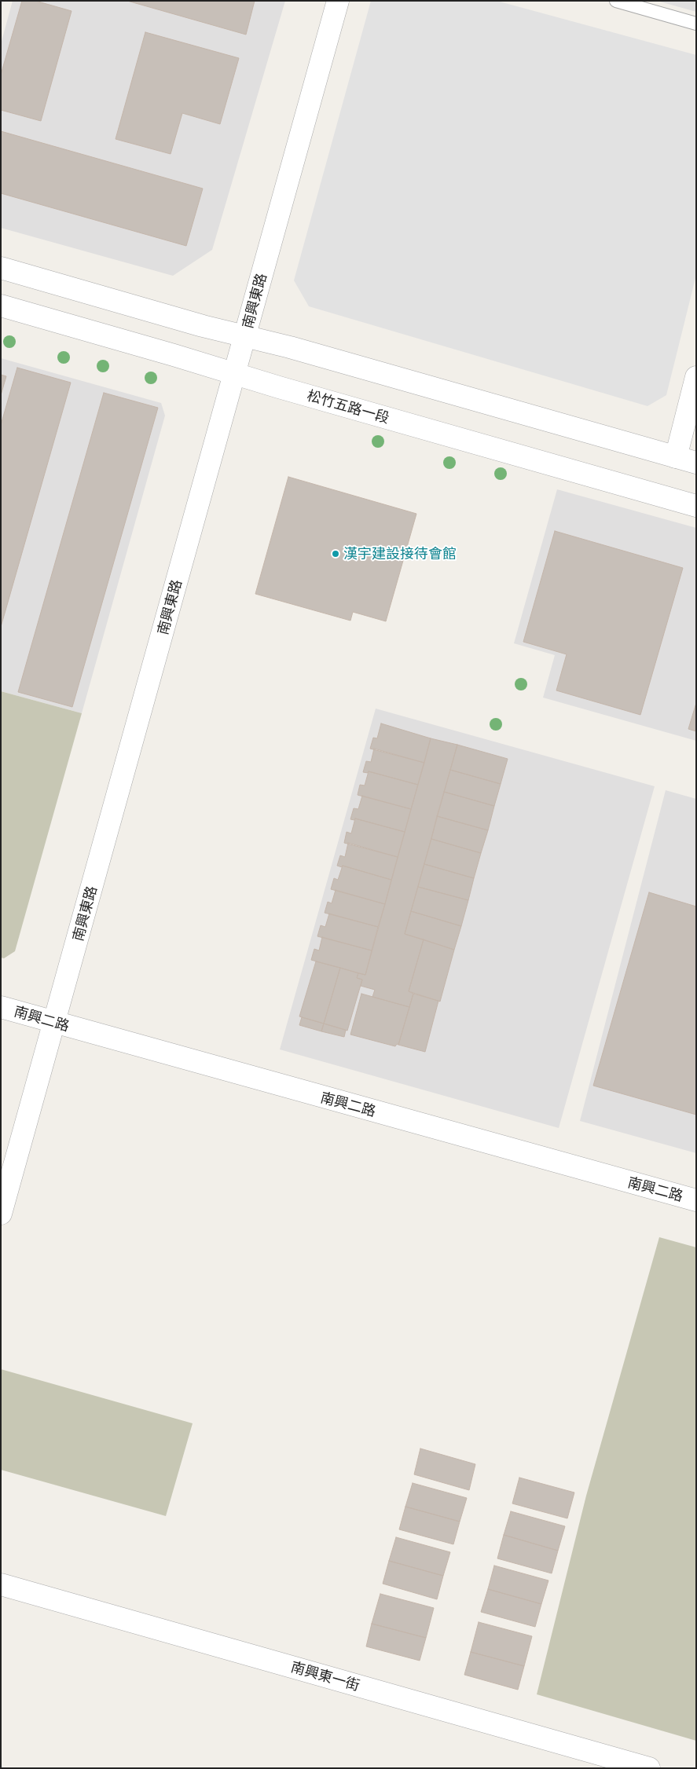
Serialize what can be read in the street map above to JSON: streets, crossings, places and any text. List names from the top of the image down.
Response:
{
  "streets": {
    "street": [
      "南興東路",
      "松竹五路一段",
      "南興二路",
      "南興東一街"
    ]
  },
  "crossings": [
    ["南興東路", "松竹五路一段"],
    ["南興東路", "南興二路"]
  ],
  "places": ["漢宇建設接待會館"]
}
